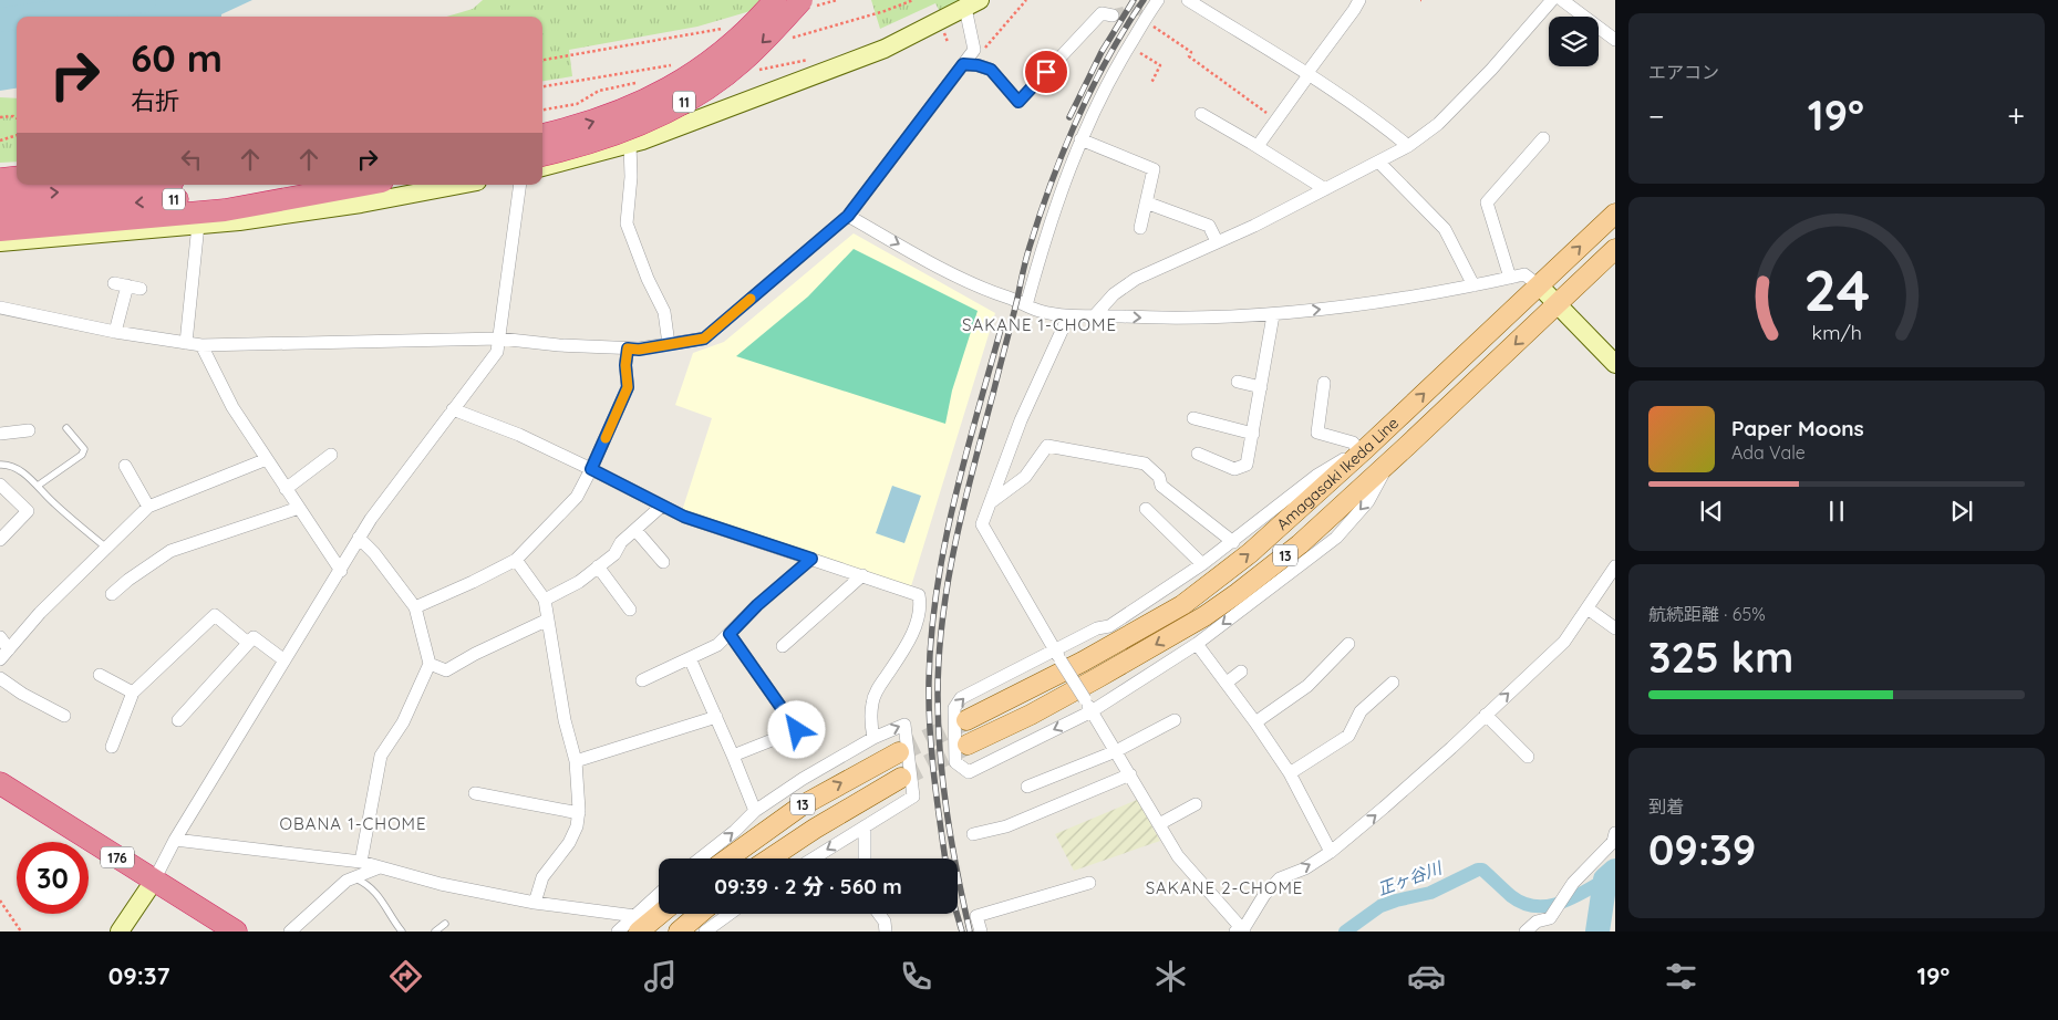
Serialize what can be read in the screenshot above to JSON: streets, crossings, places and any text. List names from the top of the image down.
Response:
{
  "streets": {
    "highway": ["11", "176"],
    "main road": ["Amagasaki Ikeda Line", "13"]
  },
  "districts": ["SAKANE 1-CHOME", "OBANA 1-CHOME", "SAKANE 2-CHOME"],
  "water": ["正ヶ谷川"],
  "page": {
    "tile": [
      "エアコン",
      ["航続距離 · 65%", "325 km"],
      ["到着", "09:39"]
    ],
    "turn": ["60 m", "右折"],
    "heat": ["−", "19°", "+"],
    "song": ["Paper Moons", "Ada Vale"],
    "limit": "30",
    "trip": "09:39 · 2 分 · 560 m",
    "tabs": ["09:37", "19°"],
    "gauge": ["24", "km/h"]
  }
}
